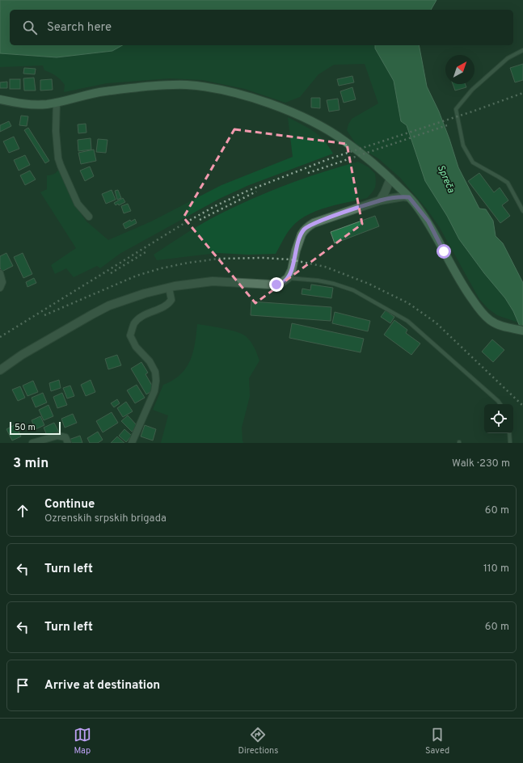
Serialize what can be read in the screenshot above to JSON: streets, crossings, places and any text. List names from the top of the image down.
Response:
{
  "water": ["Spreča"],
  "scale_bar": "50 m",
  "north": "top right",
  "page": {
    "search": "Search here",
    "scale": "50 m",
    "heading": ["3 min", "Walk · 230 m"],
    "list": [
      ["Continue", "Ozrenskih srpskih brigada", "60 m"],
      ["Turn left", "110 m"],
      ["Turn left", "60 m"],
      "Arrive at destination"
    ],
    "nav": ["Map", "Directions", "Saved"]
  }
}
